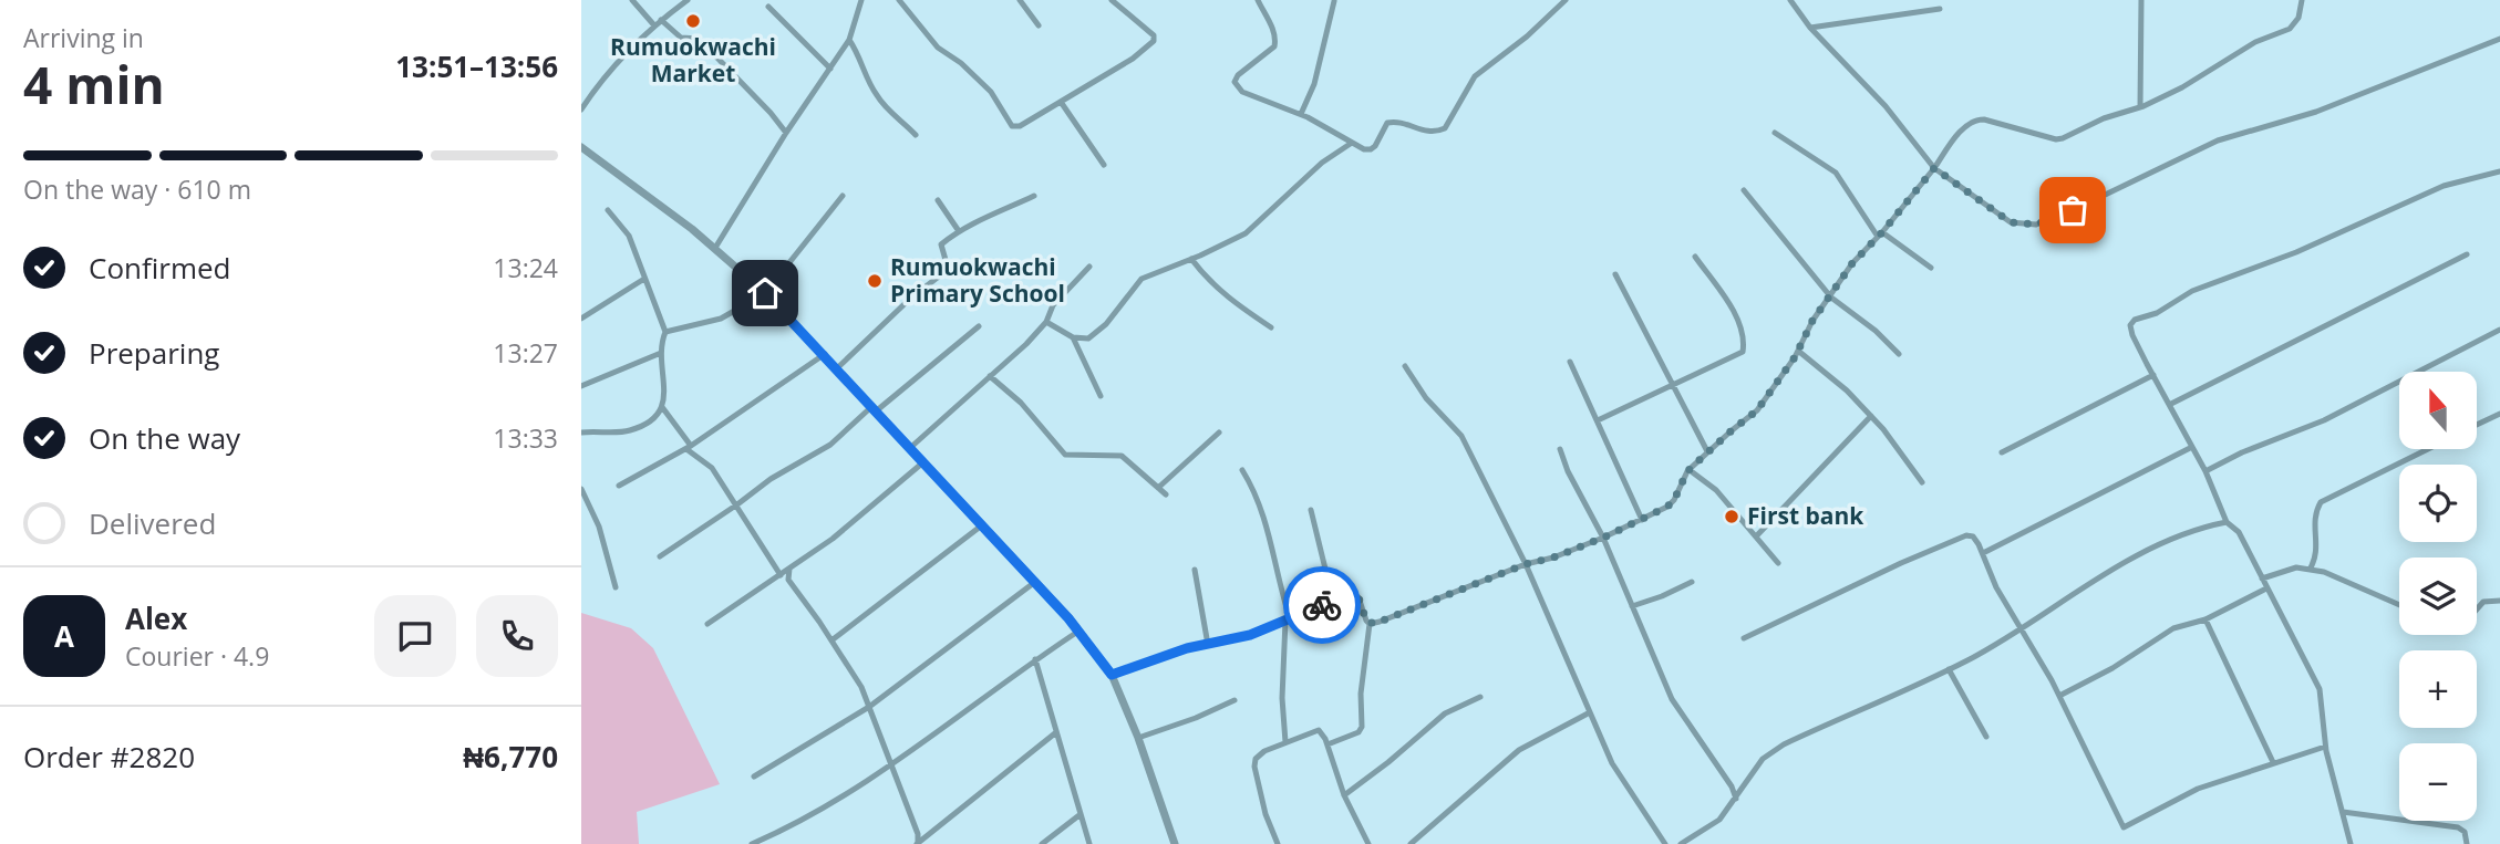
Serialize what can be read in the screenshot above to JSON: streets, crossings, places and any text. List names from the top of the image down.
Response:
{
  "places": ["Rumuokwachi Market", "Rumuokwachi Primary School", "First bank"],
  "north": "top",
  "page": {
    "heading": ["4 min", "Arriving in", "13:51–13:56"],
    "panel": [
      "Alex",
      "Courier · 4.9",
      "Order #2820",
      "₦6,770"
    ],
    "bar": "On the way · 610 m",
    "list": [
      ["Confirmed", "13:24"],
      ["Preparing", "13:27"],
      ["On the way", "13:33"],
      "Delivered"
    ],
    "map_buttons": ["+", "−"],
    "round": "A"
  }
}
